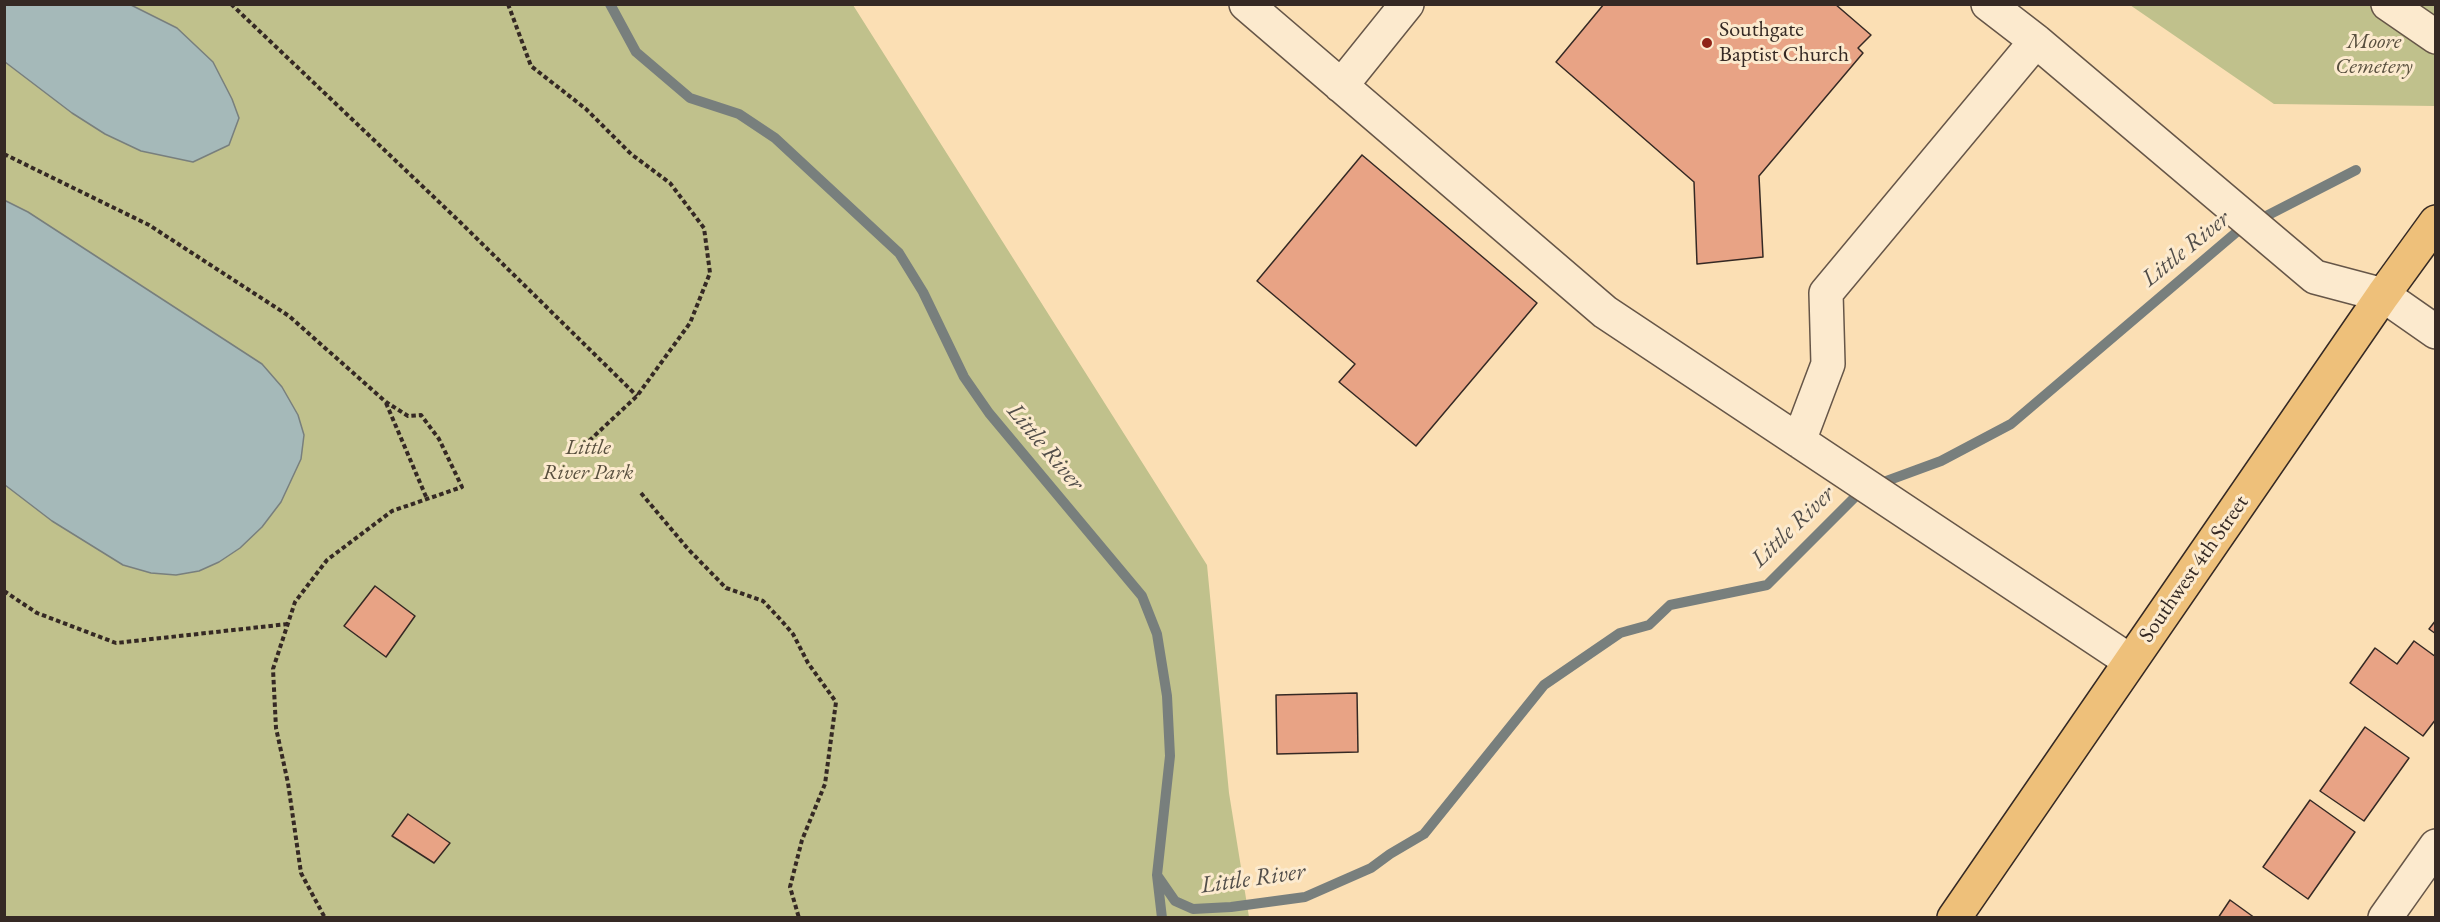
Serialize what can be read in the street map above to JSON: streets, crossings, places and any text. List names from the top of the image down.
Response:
{
  "streets": {
    "main road": ["Southwest 4th Street"]
  },
  "water": ["Little River"],
  "parks": ["Moore Cemetery", "Little River Park"],
  "places": ["Southgate Baptist Church"]
}
